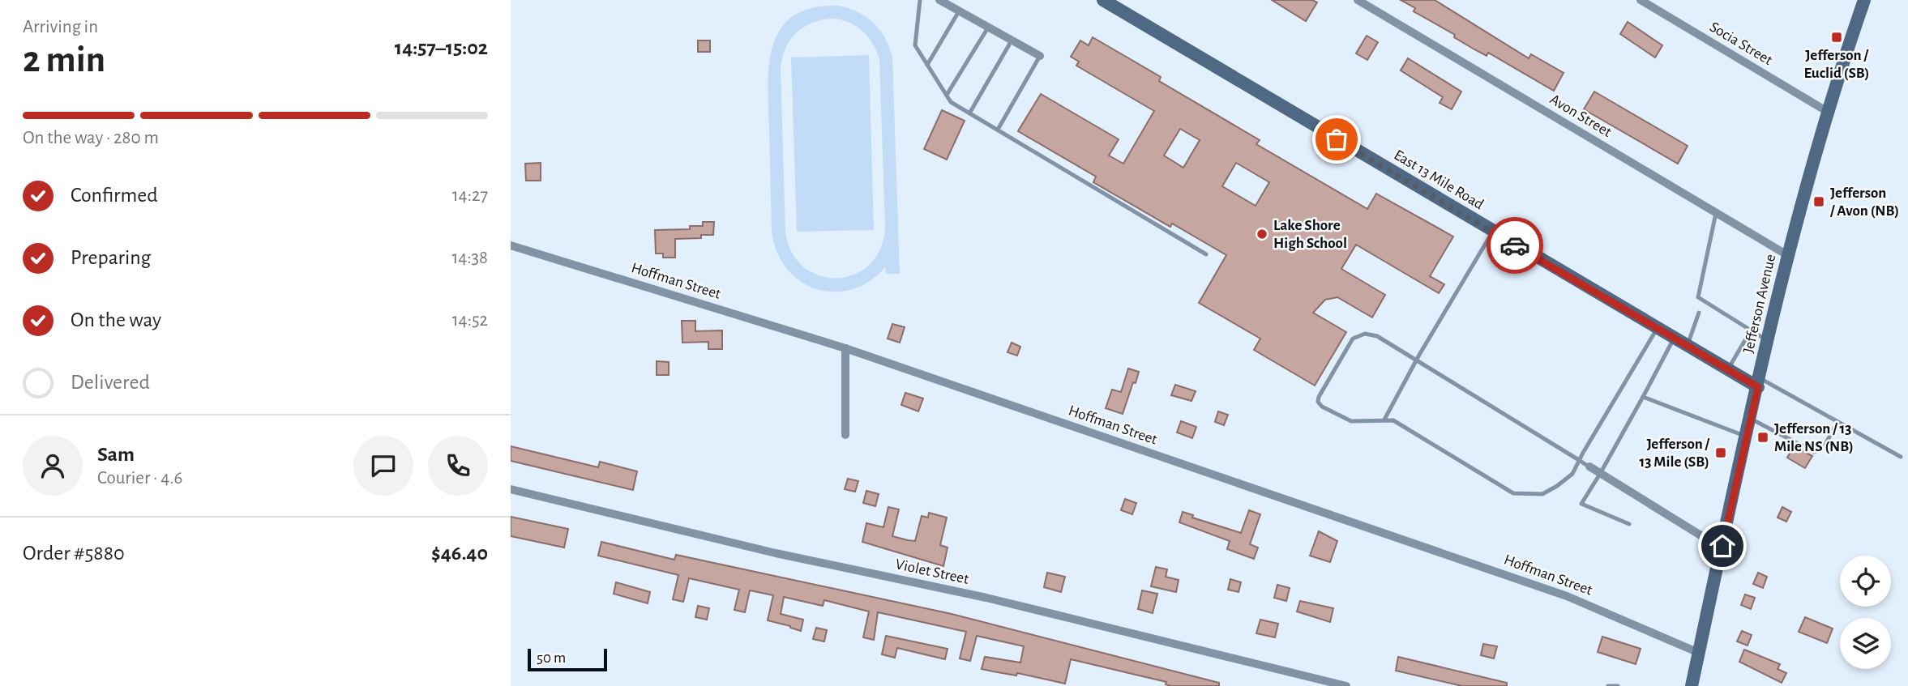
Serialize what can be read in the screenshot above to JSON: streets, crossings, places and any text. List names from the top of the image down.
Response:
{
  "streets": {
    "main road": ["East 13 Mile Road", "Jefferson Avenue"],
    "street": [
      "Socia Street",
      "Avon Street",
      "Hoffman Street",
      "Violet Street"
    ]
  },
  "crossings": [
    ["Socia Street", "Jefferson Avenue"],
    ["Avon Street", "Jefferson Avenue"],
    ["East 13 Mile Road", "Jefferson Avenue"],
    ["Hoffman Street", "Jefferson Avenue"]
  ],
  "places": {
    "transit": [
      "Jefferson / Euclid (SB)",
      "Jefferson / Avon (NB)",
      "Jefferson / 13 Mile NS (NB)",
      "Jefferson / 13 Mile (SB)"
    ],
    "other": ["Lake Shore High School"]
  },
  "scale_bar": "50 m",
  "page": {
    "heading": ["2 min", "Arriving in", "14:57–15:02"],
    "panel": [
      "Sam",
      "Courier · 4.6",
      "Order #5880",
      "$46.40"
    ],
    "bar": "On the way · 280 m",
    "list": [
      ["Confirmed", "14:27"],
      ["Preparing", "14:38"],
      ["On the way", "14:52"],
      "Delivered"
    ],
    "scale": "50 m"
  }
}
